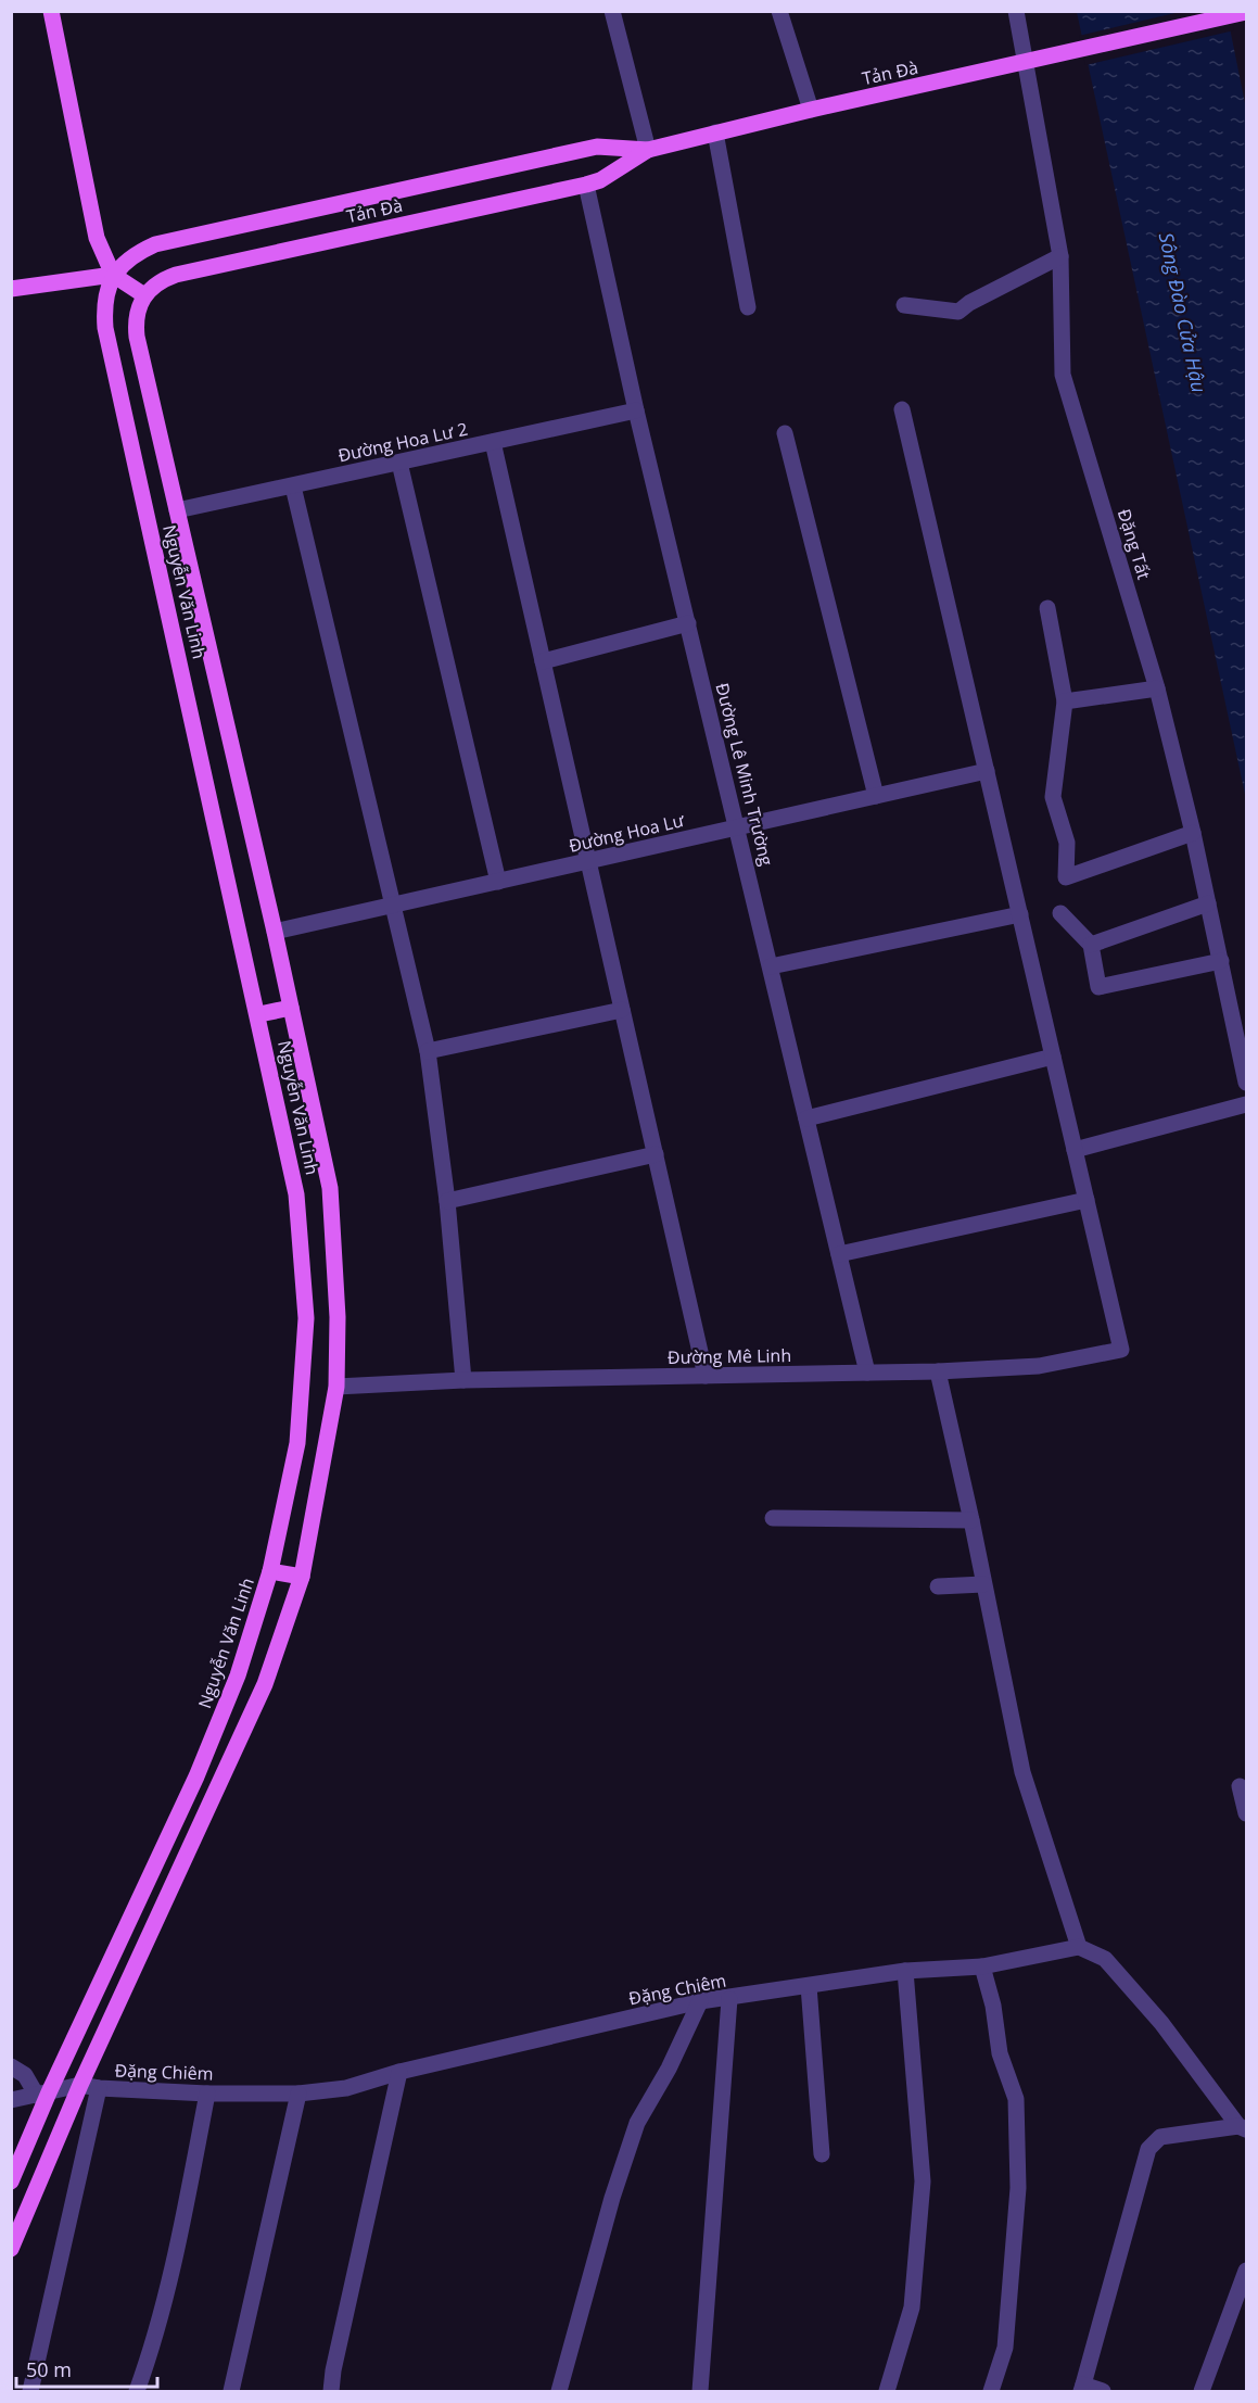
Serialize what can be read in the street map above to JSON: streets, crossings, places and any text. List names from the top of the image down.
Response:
{
  "streets": {
    "main road": ["Tản Đà", "Nguyễn Văn Linh"],
    "street": [
      "Đường Hoa Lư 2",
      "Đặng Tất",
      "Đường Lê Minh Trường",
      "Đường Hoa Lư",
      "Đường Mê Linh",
      "Đặng Chiêm"
    ]
  },
  "crossings": [
    ["Tản Đà", "Đặng Tất"],
    ["Tản Đà", "Nguyễn Văn Linh"],
    ["Tản Đà", "Đường Lê Minh Trường"],
    ["Đường Hoa Lư 2", "Nguyễn Văn Linh"],
    ["Đường Hoa Lư 2", "Đường Lê Minh Trường"],
    ["Nguyễn Văn Linh", "Đường Hoa Lư"],
    ["Nguyễn Văn Linh", "Đường Mê Linh"],
    ["Nguyễn Văn Linh", "Đặng Chiêm"],
    ["Đường Lê Minh Trường", "Đường Hoa Lư"],
    ["Đường Lê Minh Trường", "Đường Mê Linh"]
  ],
  "water": ["Sông Đào Cửa Hậu"],
  "scale_bar": "50 m"
}
